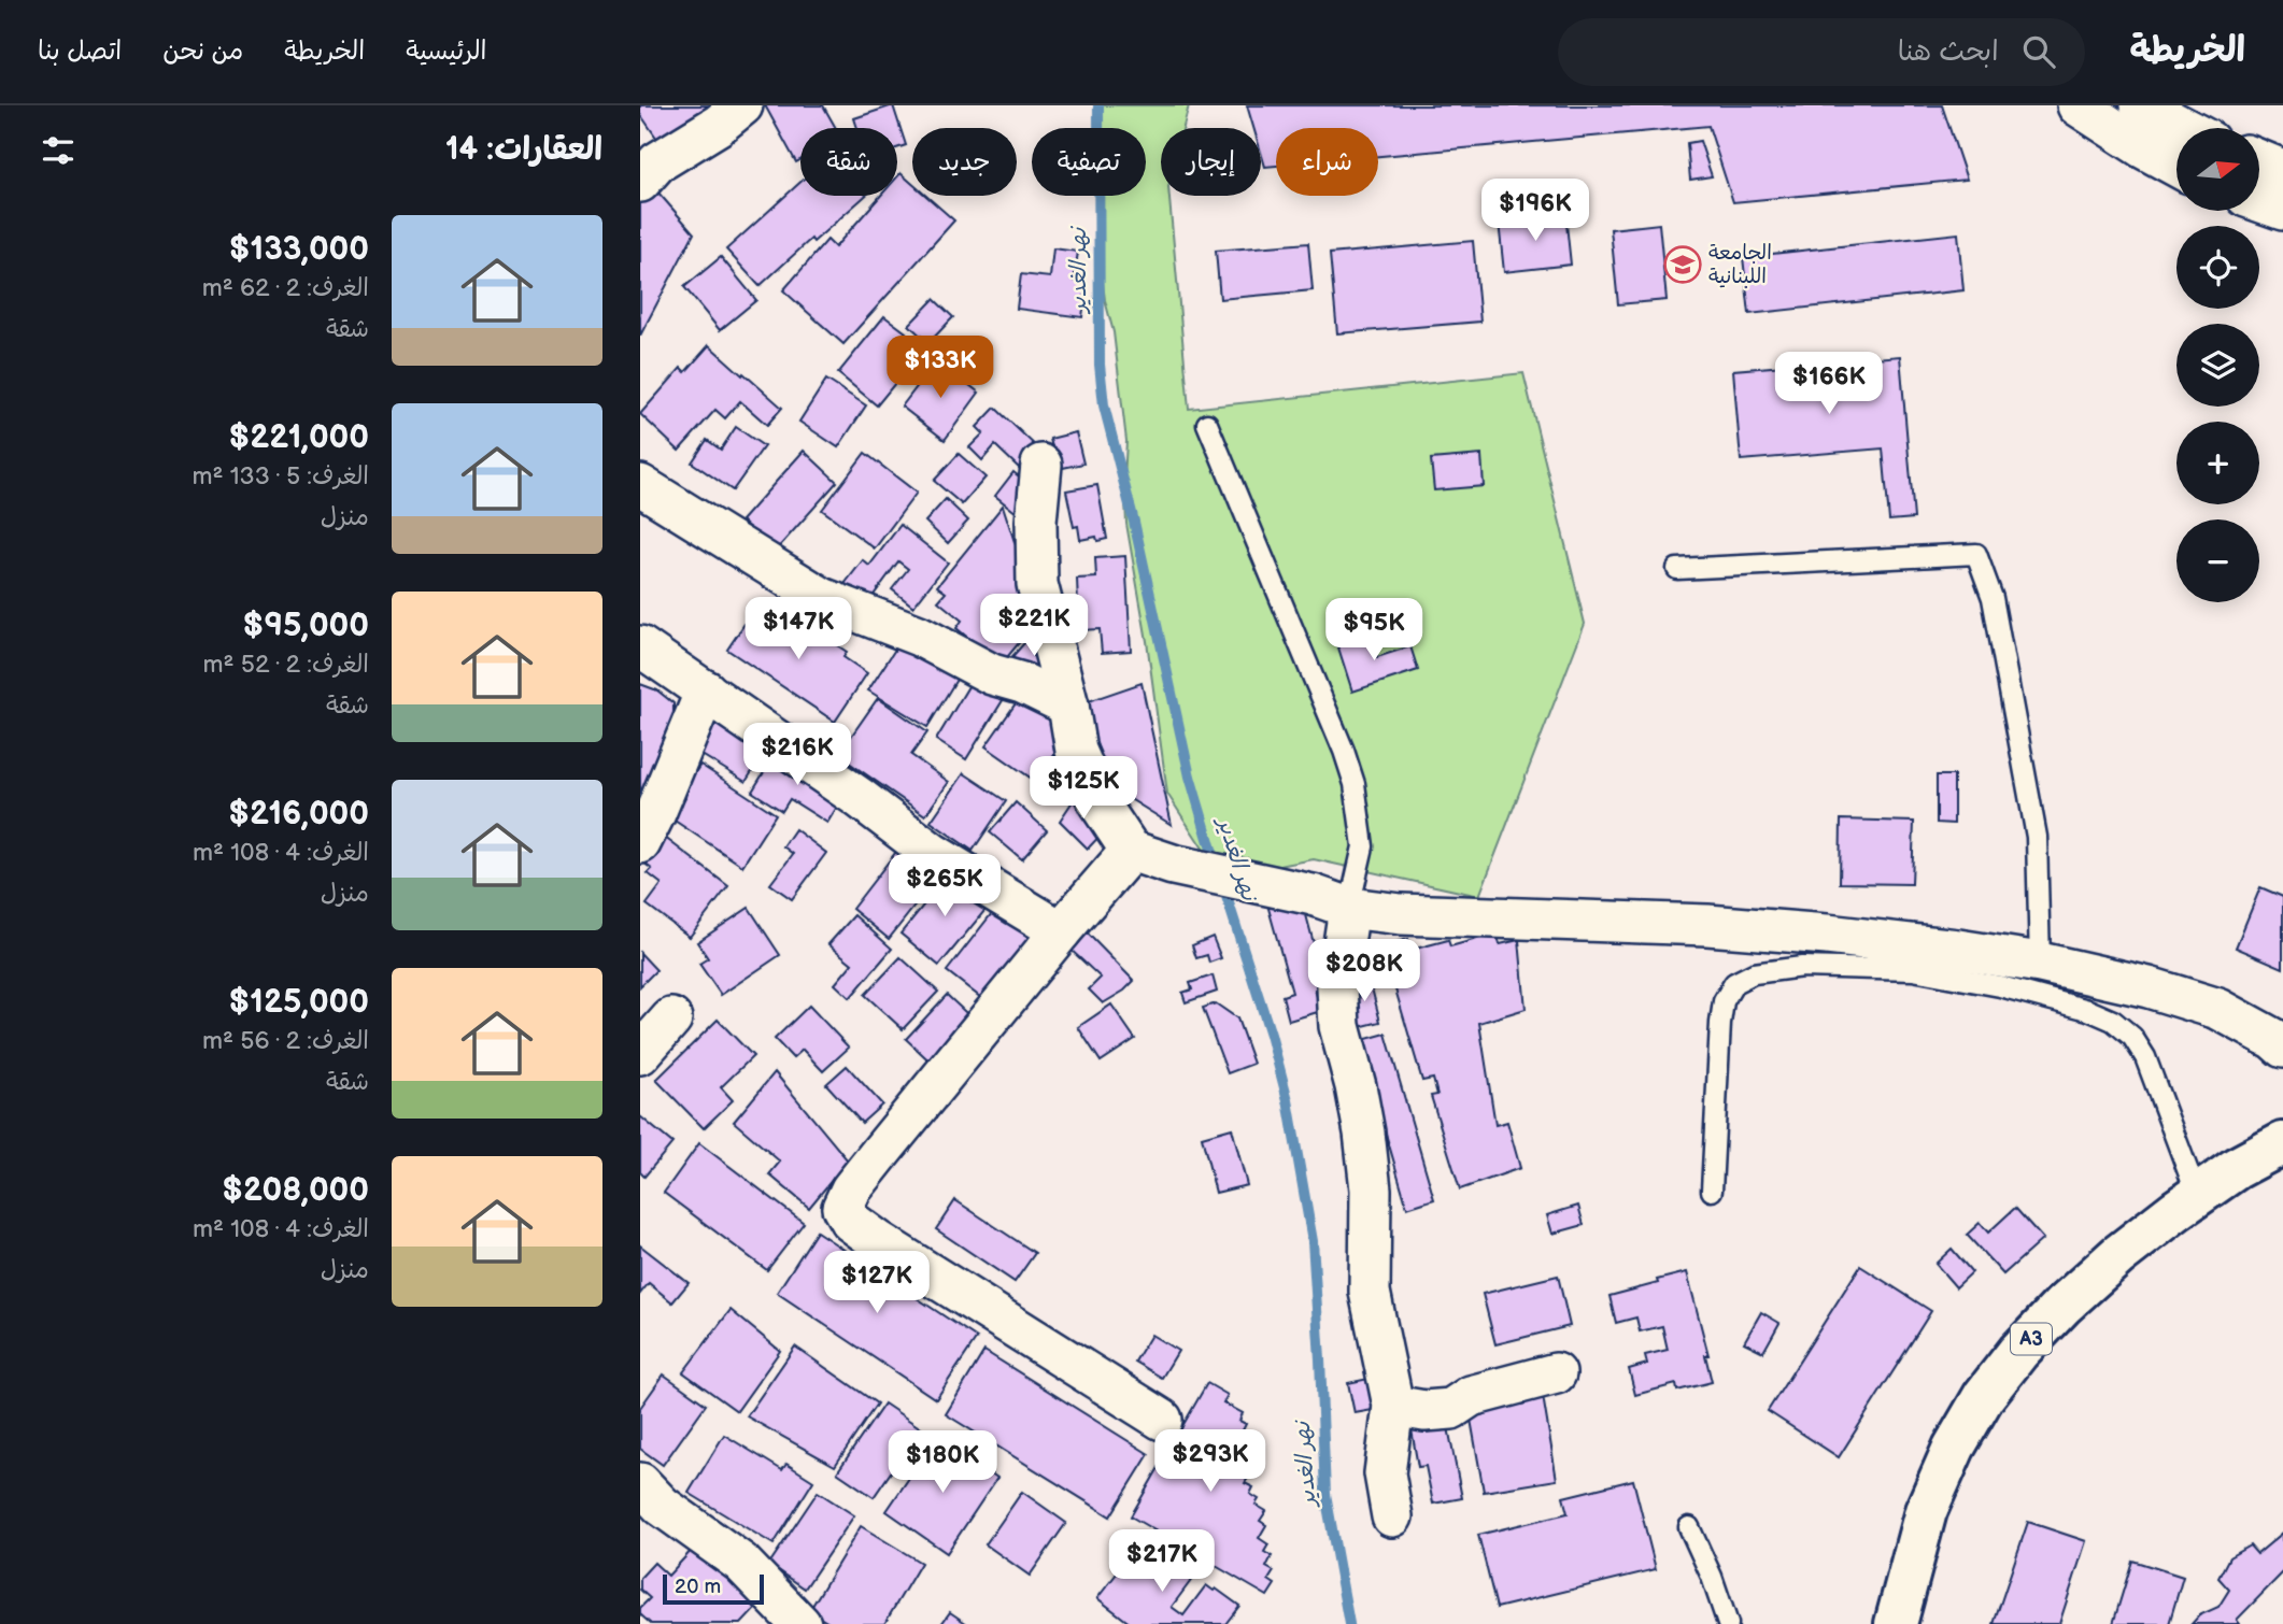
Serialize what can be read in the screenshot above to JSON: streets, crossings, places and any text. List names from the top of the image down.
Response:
{
  "streets": {
    "highway": ["A3"]
  },
  "water": ["نهر الغدير"],
  "places": {
    "school or university": ["الجامعة اللبنانية"]
  },
  "scale_bar": "20 m",
  "north": "right",
  "page": {
    "header": "الخريطة",
    "search": "ابحث هنا",
    "nav": [
      "الرئيسية",
      "الخريطة",
      "من نحن",
      "اتصل بنا"
    ],
    "heading": "العقارات: 14",
    "map_buttons": ["+", "−"],
    "chip": [
      "شراء",
      "إيجار",
      "تصفية",
      "جديد",
      "شقة"
    ],
    "price": [
      "$196K",
      "$133K",
      "$166K",
      "$221K",
      "$147K",
      "$95K",
      "$216K",
      "$125K",
      "$265K",
      "$208K",
      "$127K",
      "$293K",
      "$180K",
      "$217K"
    ],
    "list": [
      {
        "name": "$133,000",
        "note": "الغرف: 2 · 62 m² · شقة"
      },
      {
        "name": "$221,000",
        "note": "الغرف: 5 · 133 m² · منزل"
      },
      {
        "name": "$95,000",
        "note": "الغرف: 2 · 52 m² · شقة"
      },
      {
        "name": "$216,000",
        "note": "الغرف: 4 · 108 m² · منزل"
      },
      {
        "name": "$125,000",
        "note": "الغرف: 2 · 56 m² · شقة"
      },
      {
        "name": "$208,000",
        "note": "الغرف: 4 · 108 m² · منزل"
      }
    ],
    "scale": "20 m"
  }
}
